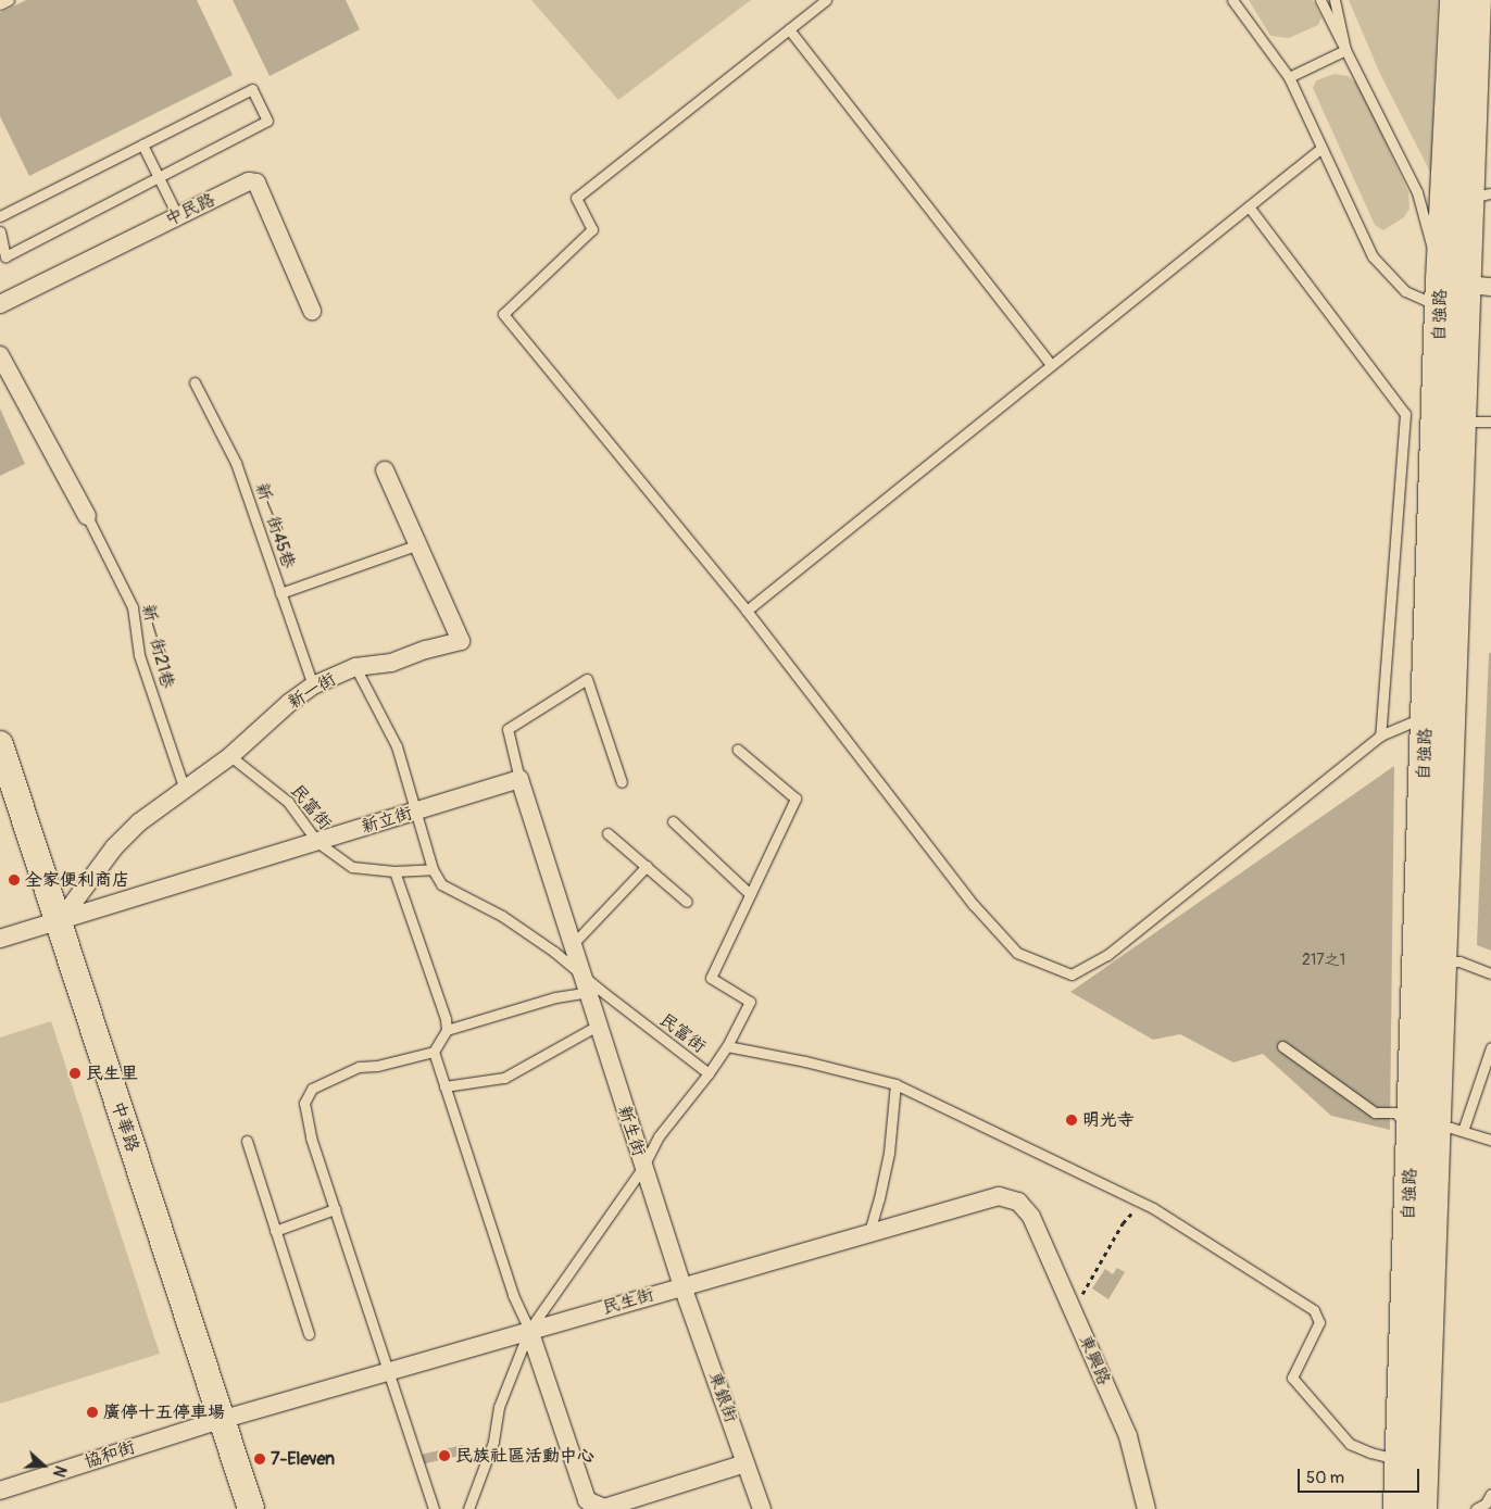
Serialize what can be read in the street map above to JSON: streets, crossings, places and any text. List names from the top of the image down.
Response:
{
  "streets": {
    "main road": ["自強路"],
    "street": [
      "中民路",
      "新一街",
      "新立街",
      "中華路",
      "新生街",
      "民生街",
      "東興路",
      "東銀街",
      "協和街"
    ],
    "lane": ["新一街45巷", "新一街21巷", "民富街"]
  },
  "crossings": [
    ["新一街45巷", "新一街"],
    ["新一街21巷", "新一街"],
    ["新一街", "民富街"],
    ["新一街", "新立街"],
    ["新一街", "中華路"],
    ["民富街", "新立街"],
    ["民富街", "新生街"],
    ["民富街", "民生街"],
    ["新立街", "中華路"],
    ["中華路", "民生街"],
    ["中華路", "協和街"],
    ["新生街", "民生街"],
    ["新生街", "東銀街"],
    ["民生街", "東興路"],
    ["民生街", "東銀街"],
    ["民生街", "協和街"]
  ],
  "places": [
    "全家便利商店",
    "民生里",
    "明光寺",
    "廣停十五停車場",
    "民族社區活動中心",
    "7-Eleven"
  ],
  "house_numbers": ["217之1"],
  "scale_bar": "50 m",
  "north": "right"
}
